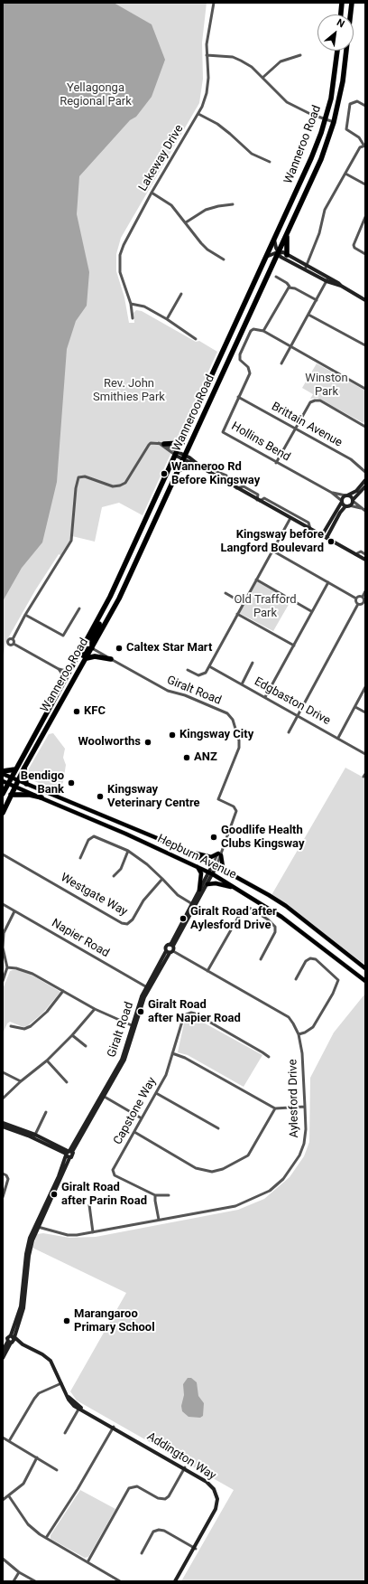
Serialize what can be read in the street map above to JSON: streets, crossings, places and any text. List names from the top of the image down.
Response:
{
  "streets": {
    "highway": ["Wanneroo Road"],
    "main road": ["Hepburn Avenue"],
    "street": [
      "Lakeway Drive",
      "Brittain Avenue",
      "Hollins Bend",
      "Giralt Road",
      "Edgbaston Drive",
      "Westgate Way",
      "Napier Road",
      "Aylesford Drive",
      "Capstone Way",
      "Addington Way"
    ]
  },
  "crossings": [
    ["Wanneroo Road", "Giralt Road"],
    ["Wanneroo Road", "Hepburn Avenue"],
    ["Brittain Avenue", "Hollins Bend"],
    ["Giralt Road", "Hepburn Avenue"],
    ["Giralt Road", "Napier Road"],
    ["Giralt Road", "Aylesford Drive"],
    ["Giralt Road", "Addington Way"]
  ],
  "parks": [
    "Yellagonga Regional Park",
    "Winston Park",
    "Rev. John Smithies Park",
    "Old Trafford Park"
  ],
  "places": [
    "Wanneroo Rd Before Kingsway",
    "Kingsway before Langford Boulevard",
    "Caltex Star Mart",
    "KFC",
    "Kingsway City",
    "Woolworths",
    "ANZ",
    "Bendigo Bank",
    "Kingsway Veterinary Centre",
    "Goodlife Health Clubs Kingsway",
    "Giralt Road after Aylesford Drive",
    "Giralt Road after Napier Road",
    "Giralt Road after Parin Road",
    "Marangaroo Primary School"
  ],
  "north": "top right"
}
